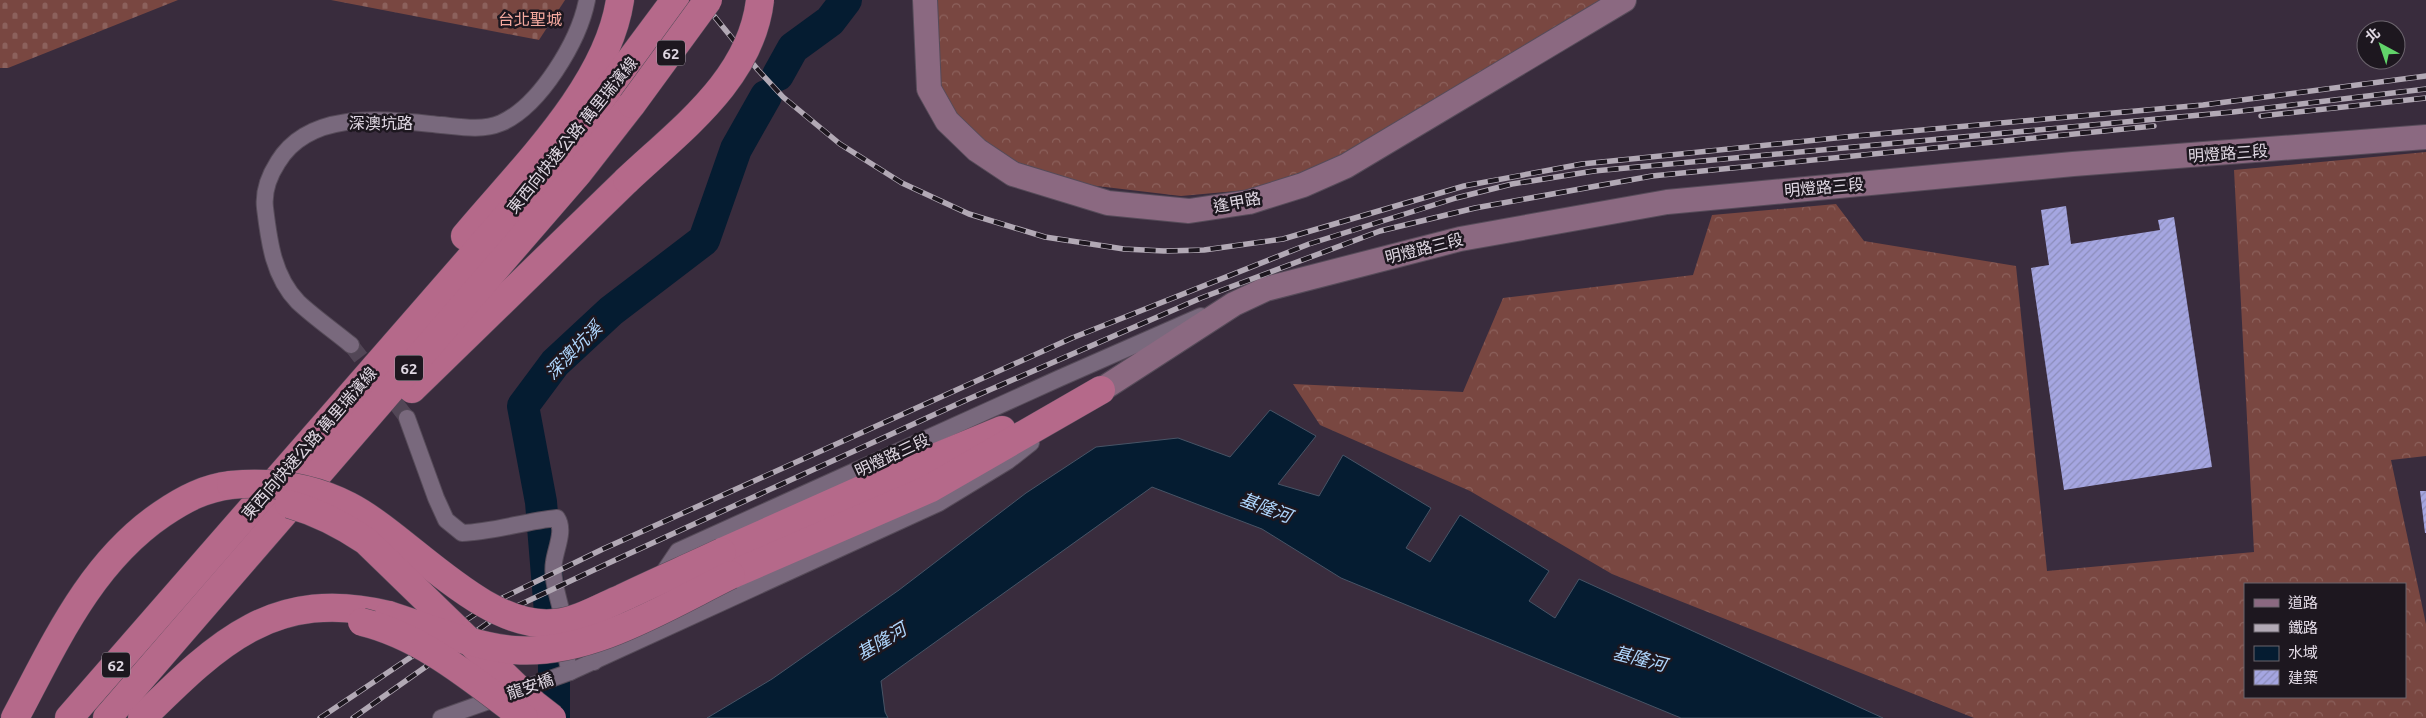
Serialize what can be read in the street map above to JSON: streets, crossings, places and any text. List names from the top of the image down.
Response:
{
  "streets": {
    "highway": ["62", "東西向快速公路 萬里瑞濱線"],
    "street": [
      "深澳坑路",
      "明燈路三段",
      "逢甲路",
      "龍安橋"
    ]
  },
  "crossings": [
    ["明燈路三段", "龍安橋"]
  ],
  "water": ["深澳坑溪", "基隆河"],
  "parks": ["台北聖城"],
  "legend": [
    "道路",
    "鐵路",
    "水域",
    "建築"
  ],
  "north": "top left"
}
